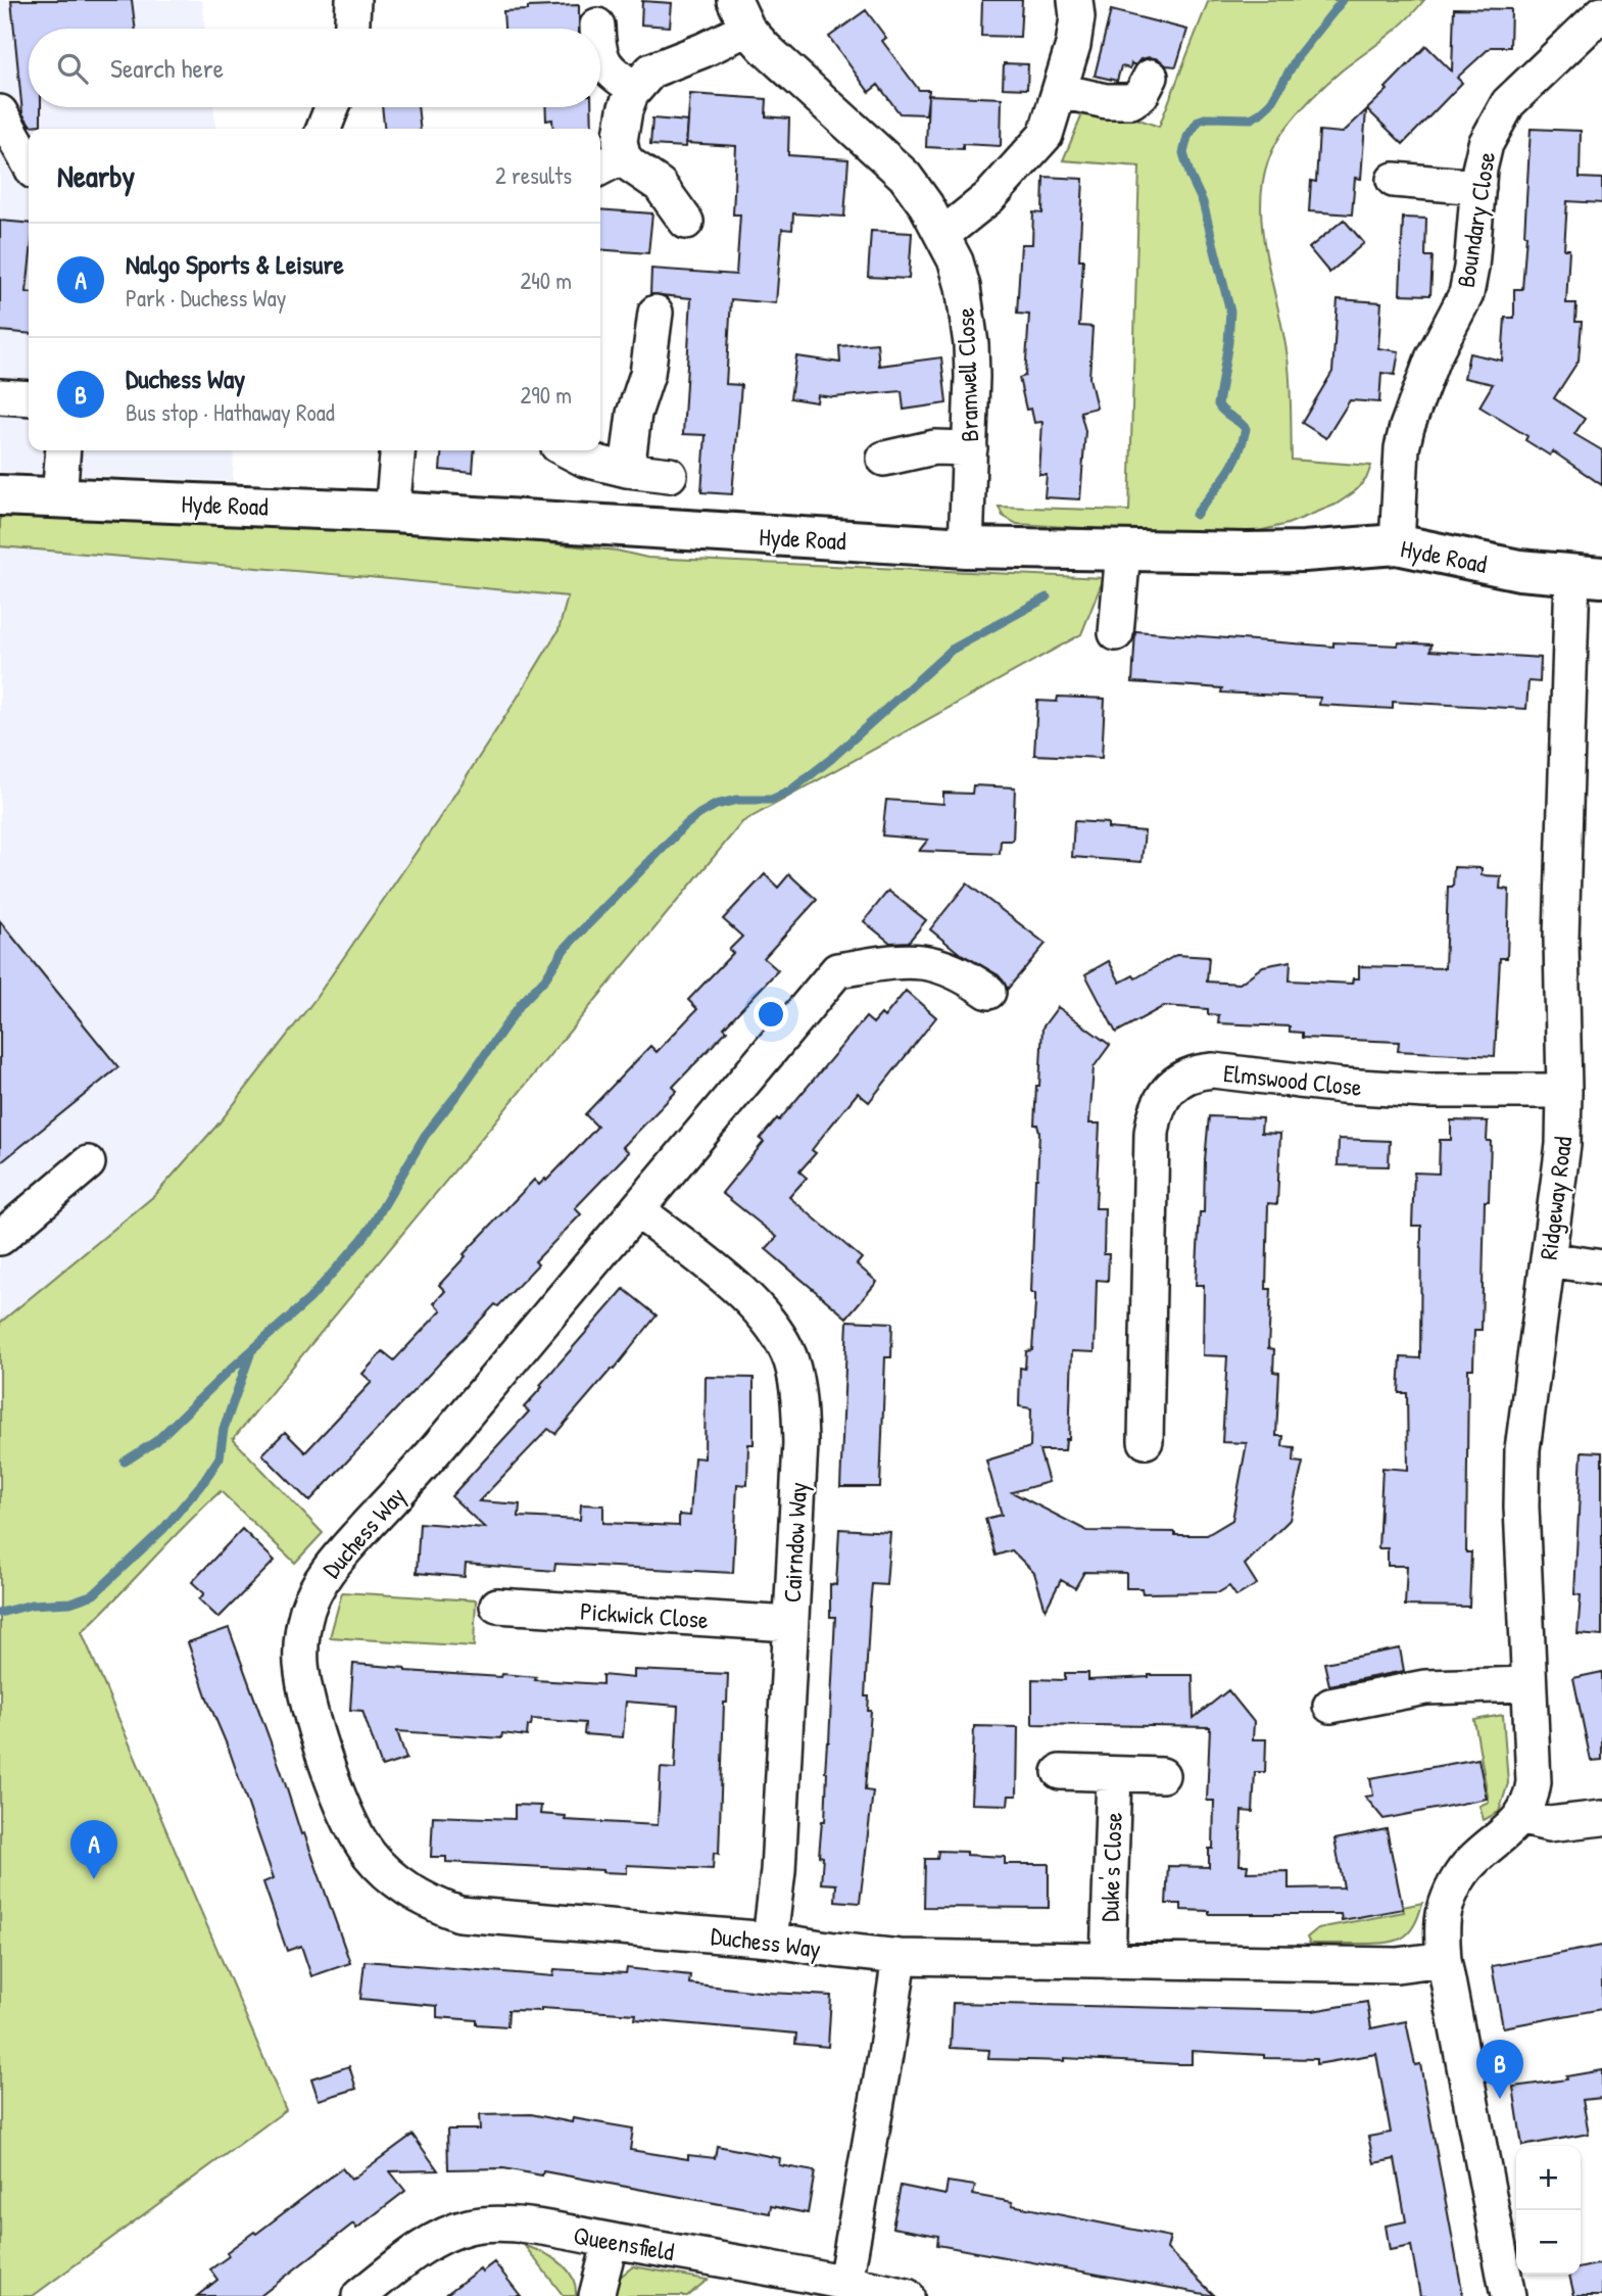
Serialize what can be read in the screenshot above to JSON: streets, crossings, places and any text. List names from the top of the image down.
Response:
{
  "streets": {
    "main road": ["Hyde Road"],
    "street": [
      "Boundary Close",
      "Bramwell Close",
      "Elmswood Close",
      "Ridgeway Road",
      "Duchess Way",
      "Cairndow Way",
      "Pickwick Close",
      "Duke's Close",
      "Queensfield"
    ]
  },
  "crossings": [
    ["Boundary Close", "Hyde Road"],
    ["Bramwell Close", "Hyde Road"],
    ["Hyde Road", "Ridgeway Road"],
    ["Elmswood Close", "Ridgeway Road"],
    ["Duchess Way", "Cairndow Way"],
    ["Duchess Way", "Duke's Close"],
    ["Cairndow Way", "Pickwick Close"]
  ],
  "page": {
    "search": "Search here",
    "heading": ["Nearby", "2 results"],
    "list": [
      {
        "mark": "A",
        "name": "Nalgo Sports & Leisure",
        "note": "Park · Duchess Way",
        "value": "240 m"
      },
      {
        "mark": "B",
        "name": "Duchess Way",
        "note": "Bus stop · Hathaway Road",
        "value": "290 m"
      }
    ],
    "pins": ["A", "B"],
    "map_buttons": ["+", "−"]
  }
}
